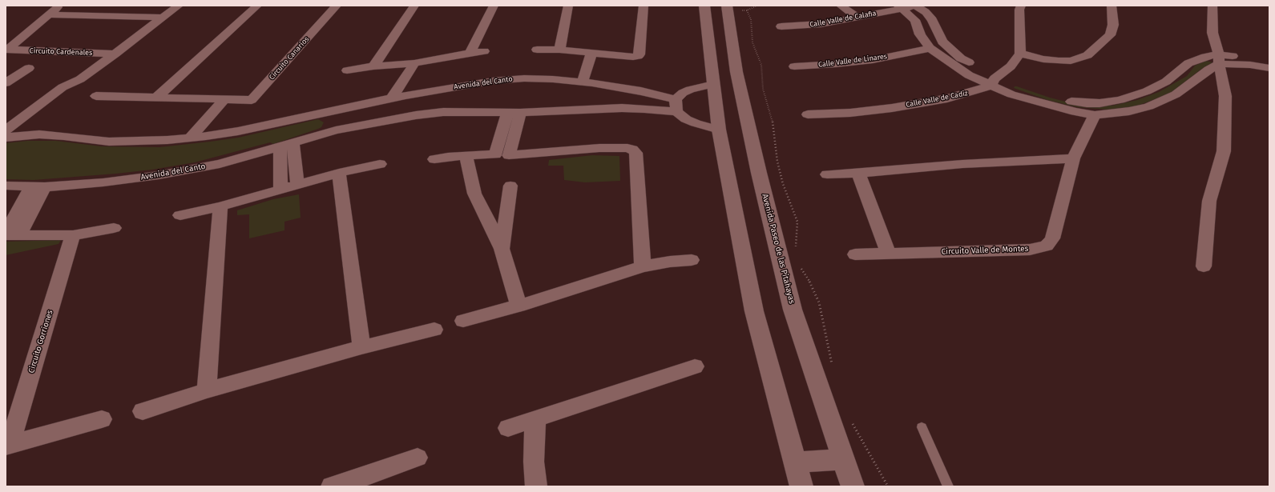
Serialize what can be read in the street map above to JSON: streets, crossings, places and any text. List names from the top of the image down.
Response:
{
  "streets": {
    "street": [
      "Calle Valle de Calafia",
      "Circuito Cardenales",
      "Circuito Canarios",
      "Calle Valle de Linares",
      "Avenida del Canto",
      "Calle Valle de Cadiz",
      "Avenida Paseo de las Pitahayas",
      "Circuito Valle de Montes",
      "Circuito Gorriones"
    ]
  },
  "crossings": [
    ["Circuito Cardenales", "Avenida del Canto"]
  ]
}
